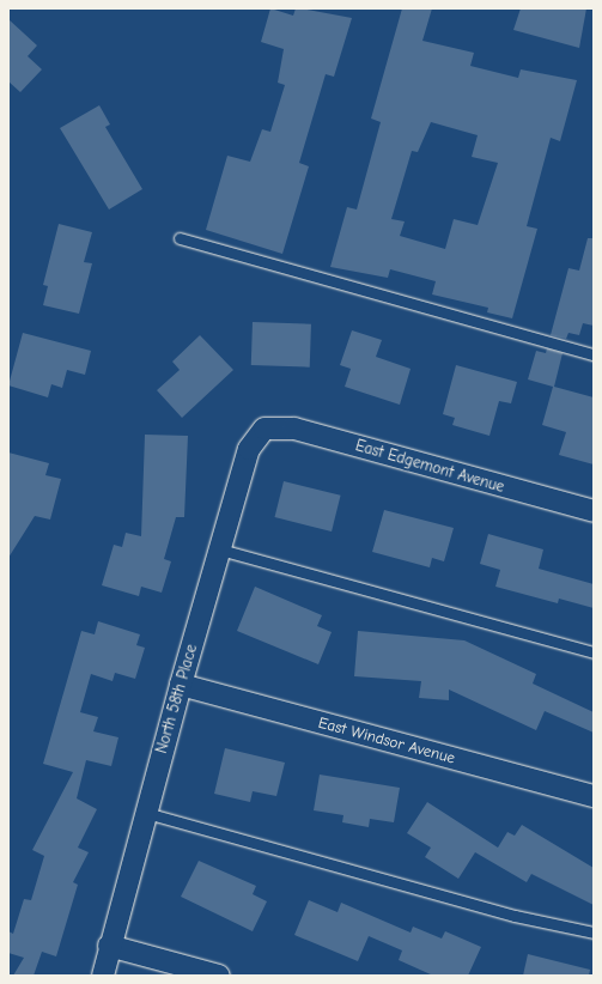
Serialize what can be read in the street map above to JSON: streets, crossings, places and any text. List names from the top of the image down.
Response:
{
  "streets": {
    "street": ["East Edgemont Avenue", "North 58th Place", "East Windsor Avenue"]
  },
  "crossings": [
    ["East Edgemont Avenue", "North 58th Place"],
    ["North 58th Place", "East Windsor Avenue"]
  ]
}
